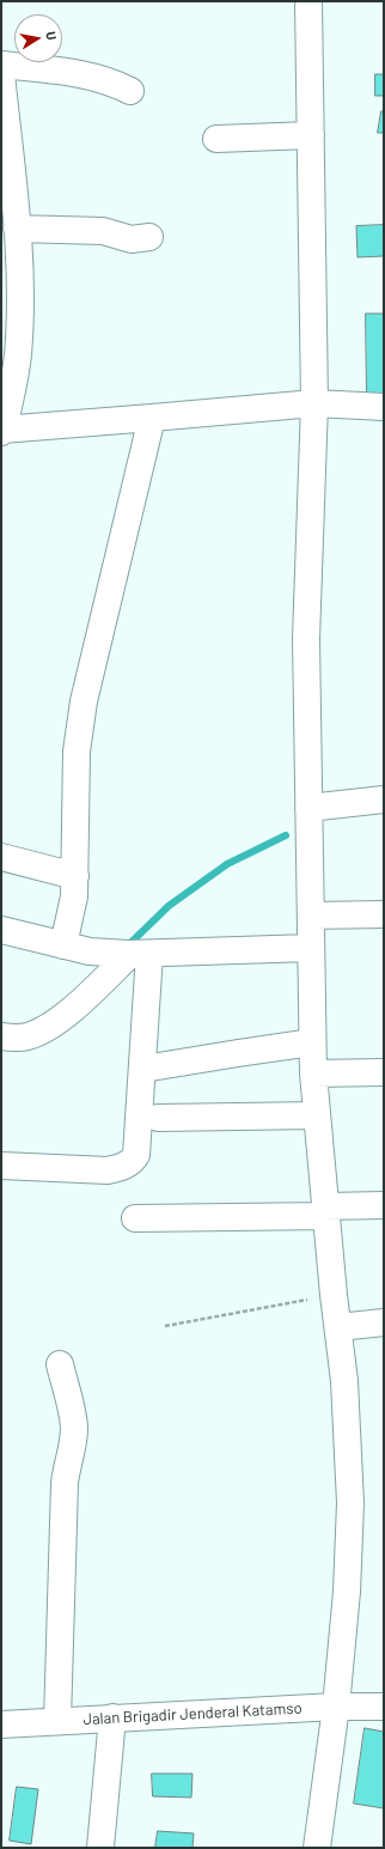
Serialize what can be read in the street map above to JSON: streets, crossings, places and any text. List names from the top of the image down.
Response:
{
  "streets": {
    "street": ["Jalan Brigadir Jenderal Katamso"]
  },
  "north": "right"
}
